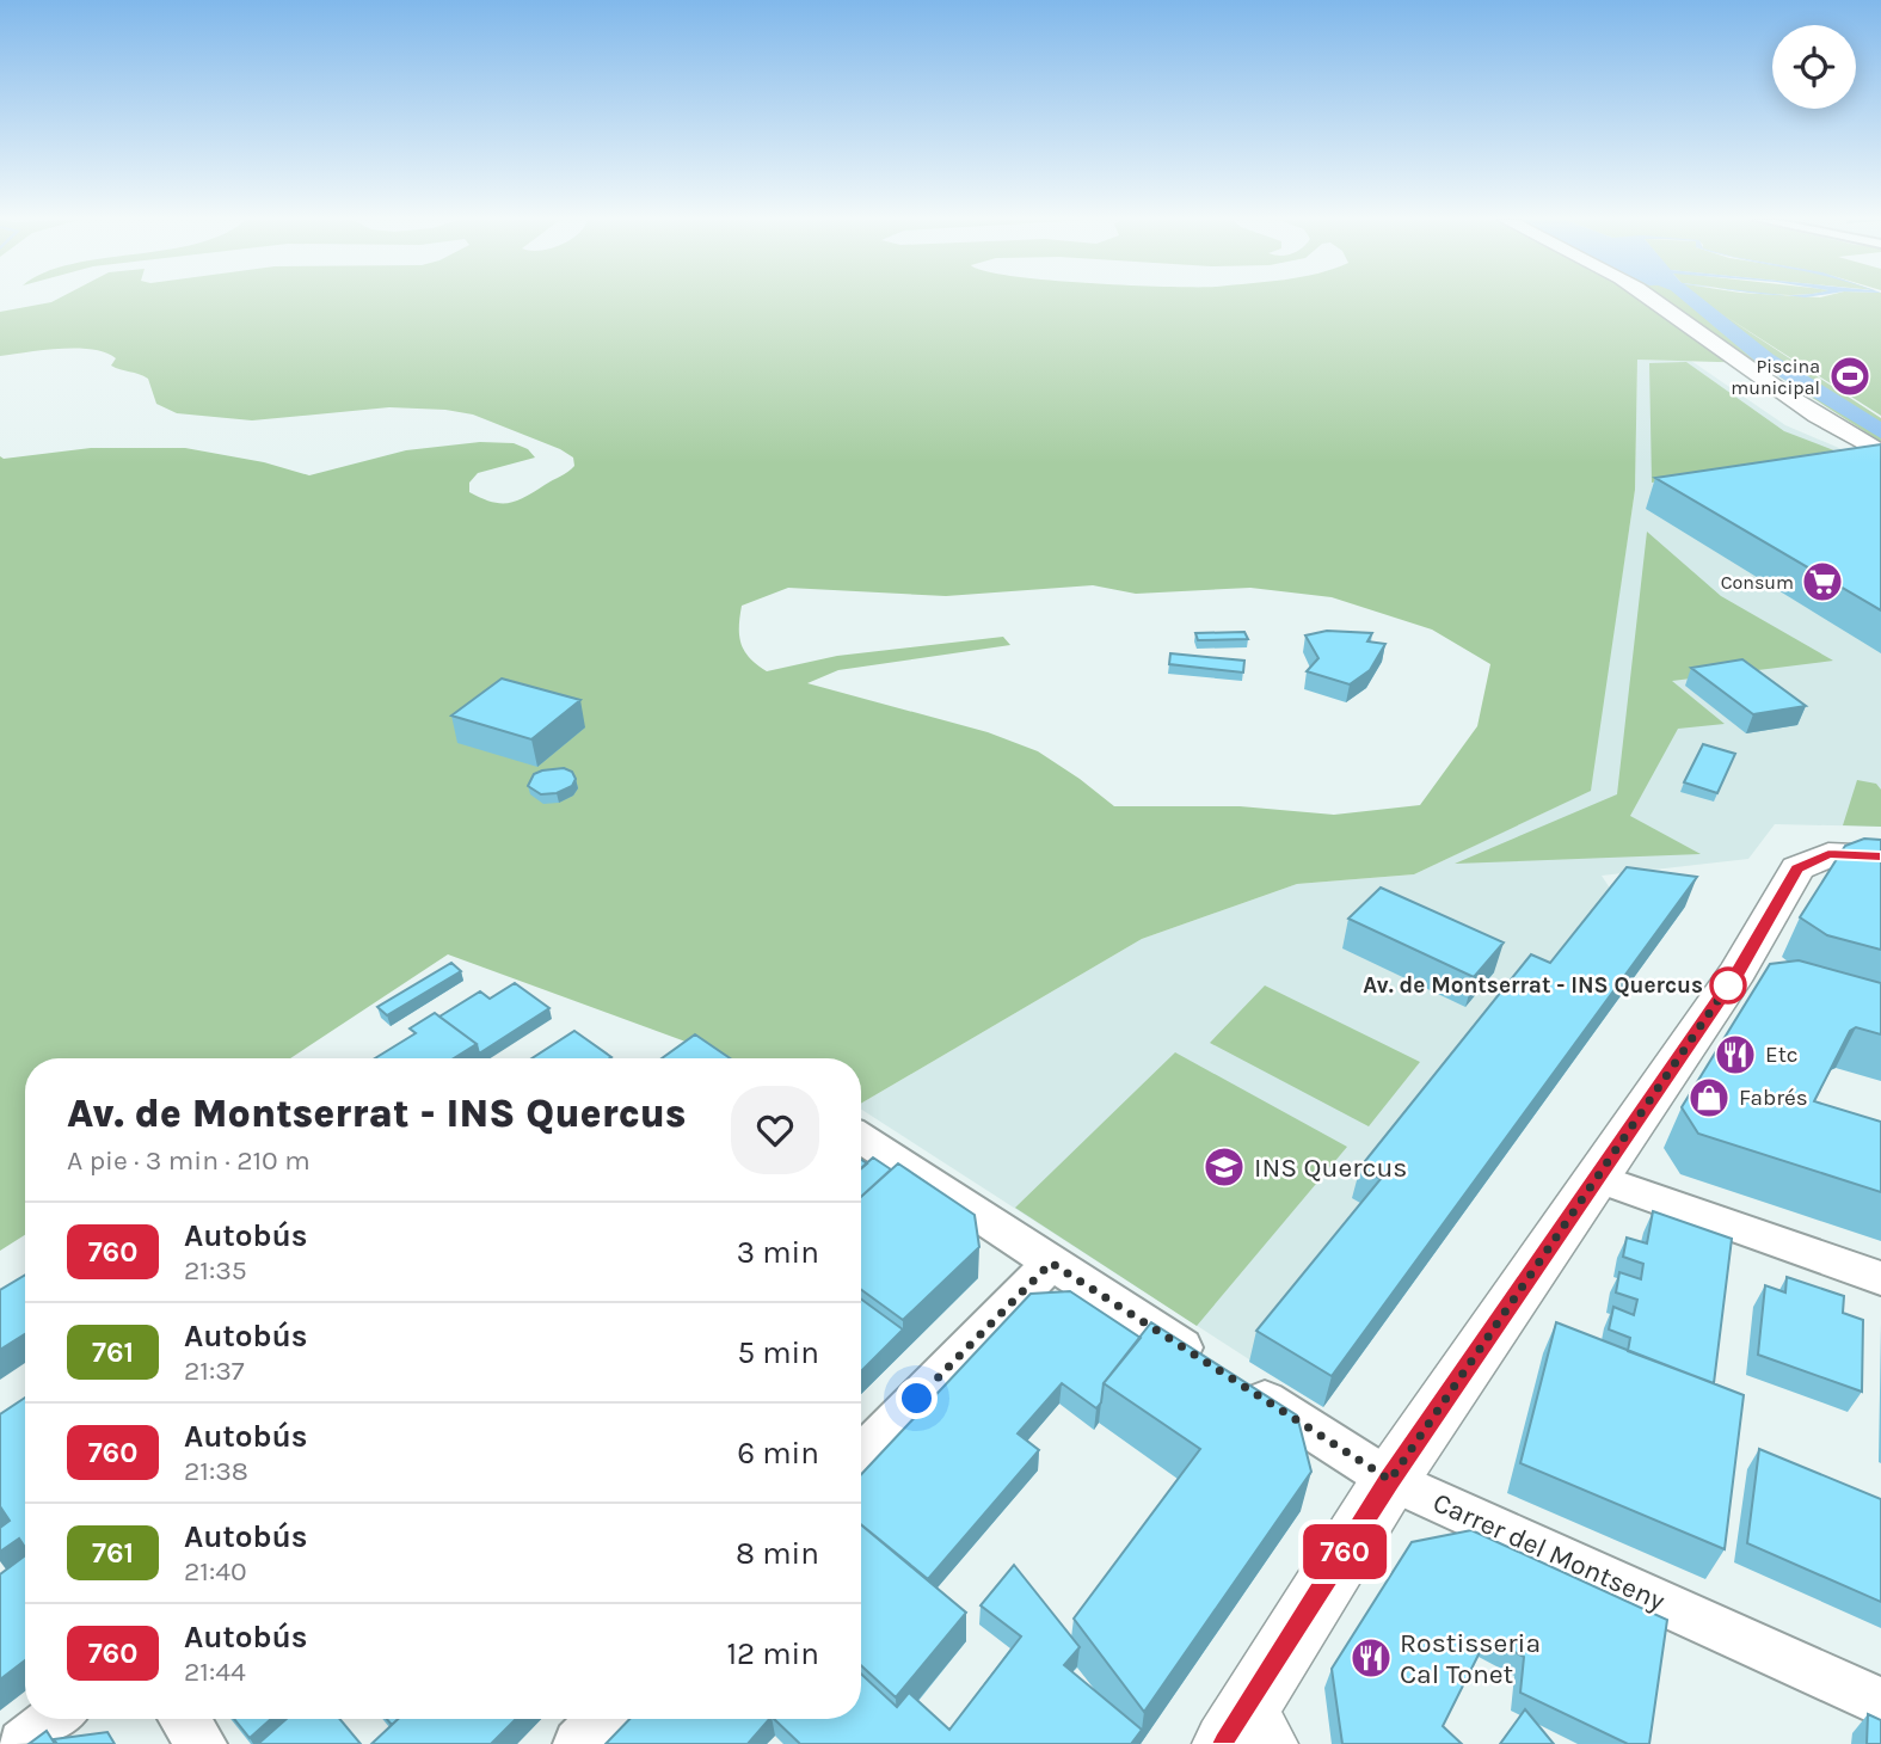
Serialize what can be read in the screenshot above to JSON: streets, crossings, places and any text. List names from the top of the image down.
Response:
{
  "streets": {
    "street": ["Carrer del Montseny"]
  },
  "places": {
    "sports": ["Piscina municipal"],
    "supermarket": ["Consum"],
    "other": ["Av. de Montserrat - INS Quercus"],
    "restaurant": ["Etc", "Rostisseria Cal Tonet"],
    "shop": ["Fabrés"],
    "school or university": ["INS Quercus"]
  },
  "lines": ["bus line 760"],
  "page": {
    "on_map": "760",
    "heading": ["Av. de Montserrat - INS Quercus", "A pie · 3 min · 210 m"],
    "list": [
      {
        "mark": "760",
        "name": "Autobús",
        "note": "21:35",
        "value": "3 min"
      },
      {
        "mark": "761",
        "name": "Autobús",
        "note": "21:37",
        "value": "5 min"
      },
      {
        "mark": "760",
        "name": "Autobús",
        "note": "21:38",
        "value": "6 min"
      },
      {
        "mark": "761",
        "name": "Autobús",
        "note": "21:40",
        "value": "8 min"
      },
      {
        "mark": "760",
        "name": "Autobús",
        "note": "21:44",
        "value": "12 min"
      }
    ]
  }
}
